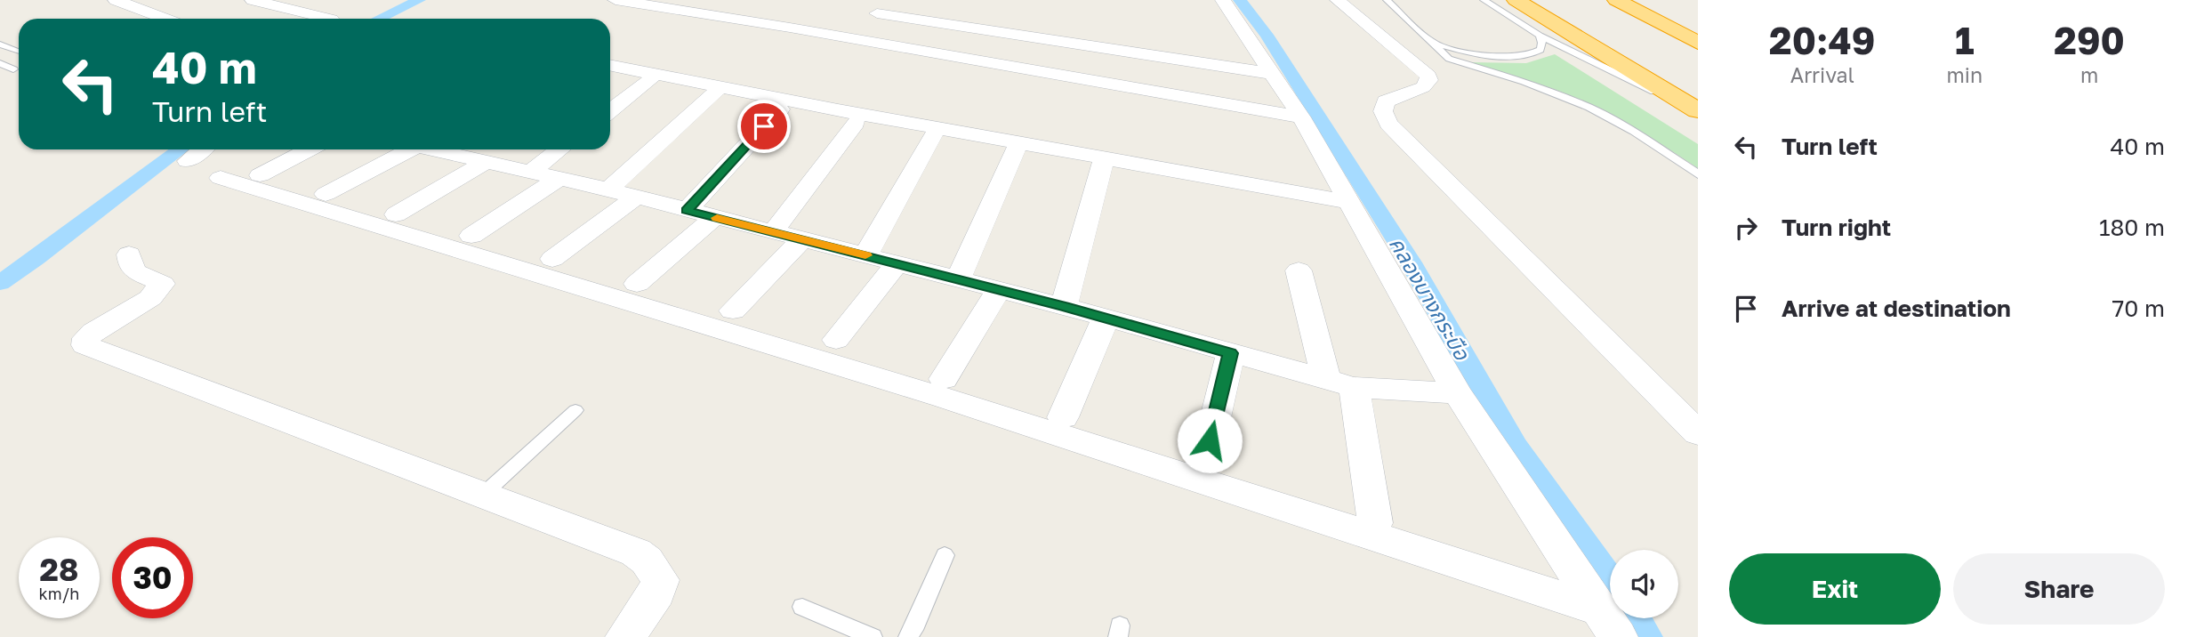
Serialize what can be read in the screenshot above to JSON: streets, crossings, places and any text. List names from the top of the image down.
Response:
{
  "water": ["คลองบางกระบือ"],
  "page": {
    "eta": [
      "20:49",
      "Arrival",
      "1",
      "min",
      "290",
      "m"
    ],
    "turn": ["40 m", "Turn left"],
    "list": [
      {
        "name": "Turn left",
        "value": "40 m"
      },
      {
        "name": "Turn right",
        "value": "180 m"
      },
      {
        "name": "Arrive at destination",
        "value": "70 m"
      }
    ],
    "speed": "28 km/h",
    "limit": "30",
    "buttons": ["Exit", "Share"]
  }
}
